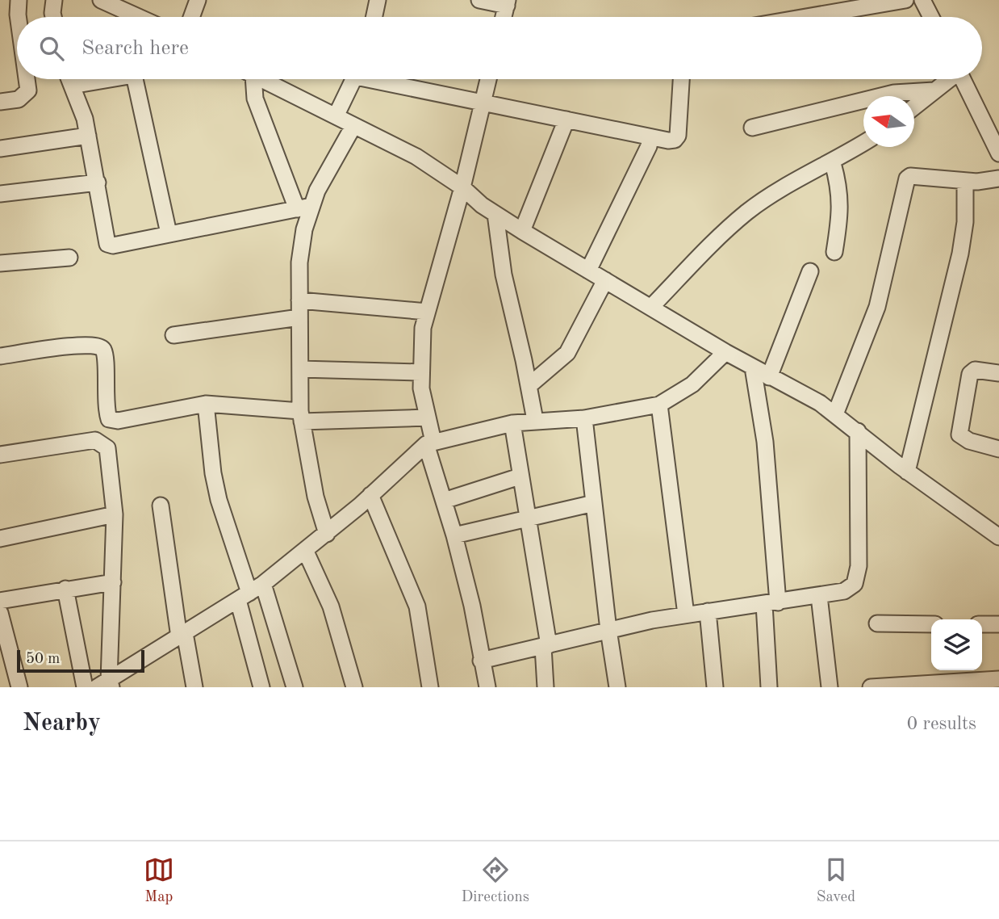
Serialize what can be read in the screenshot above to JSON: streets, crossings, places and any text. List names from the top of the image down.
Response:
{
  "scale_bar": "50 m",
  "north": "left",
  "page": {
    "search": "Search here",
    "scale": "50 m",
    "heading": ["Nearby", "0 results"],
    "nav": ["Map", "Directions", "Saved"]
  }
}
